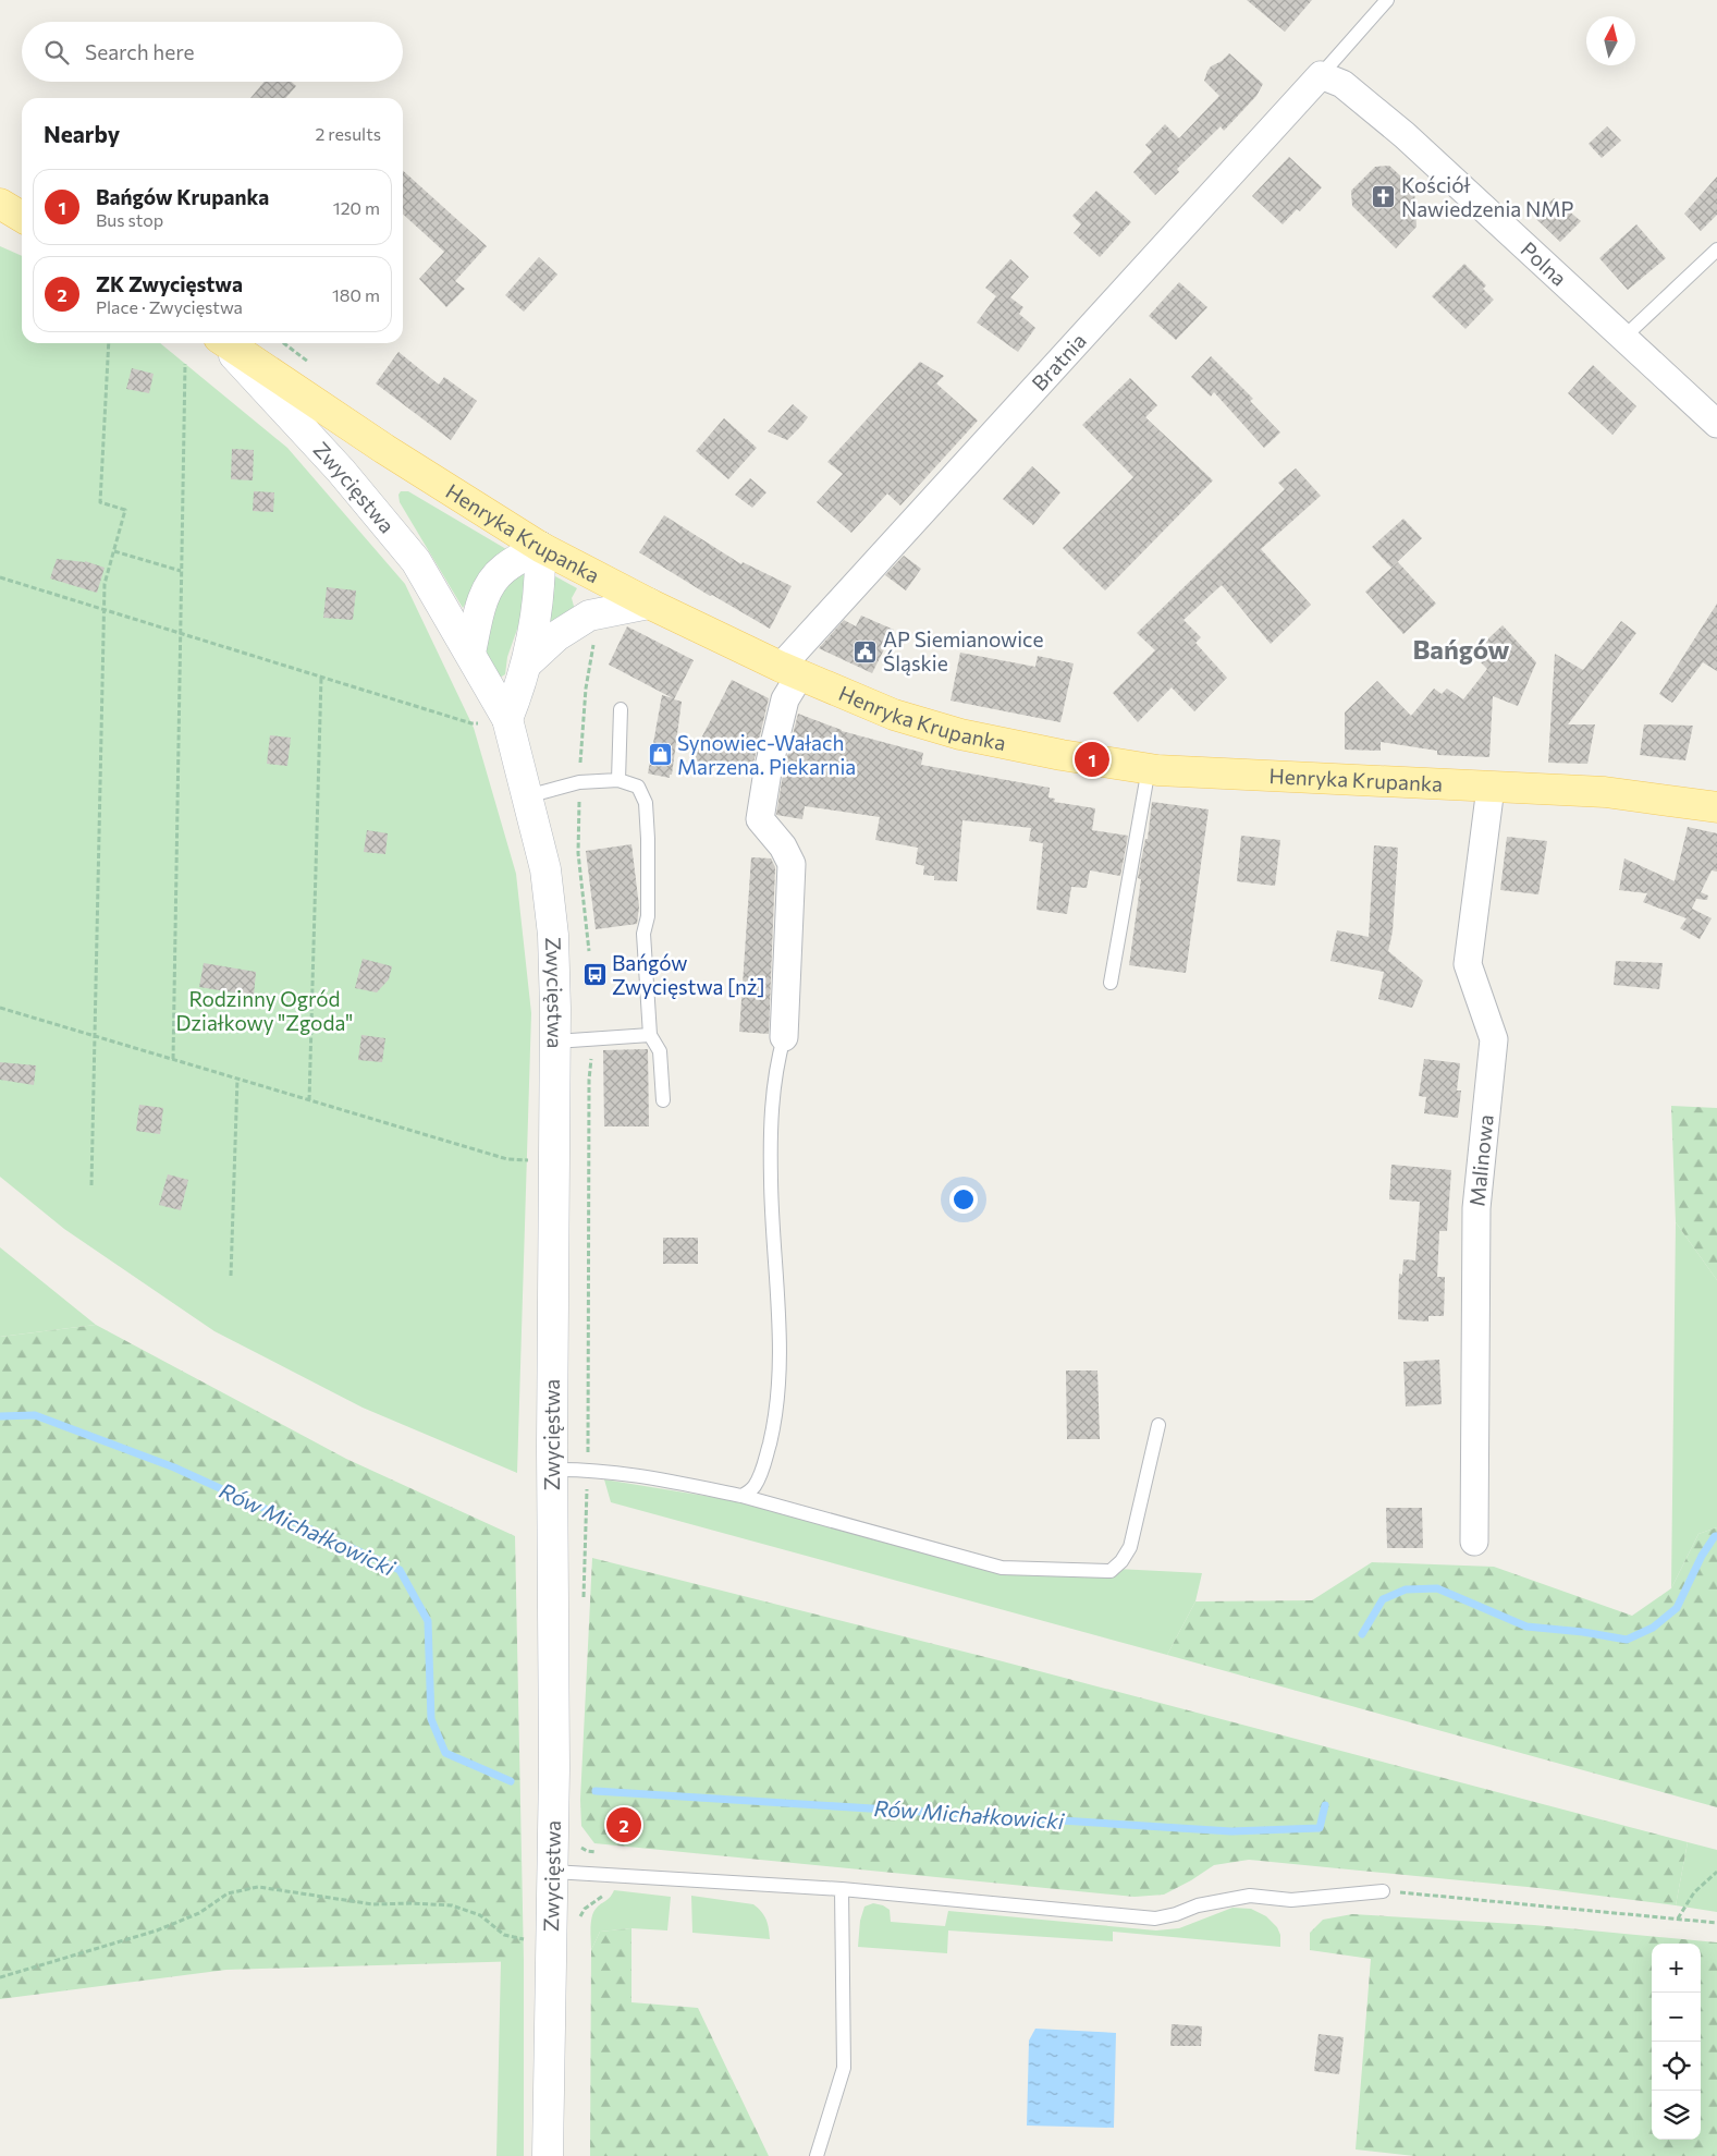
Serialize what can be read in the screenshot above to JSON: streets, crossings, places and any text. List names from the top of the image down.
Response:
{
  "streets": {
    "main road": ["Zwycięstwa", "Henryka Krupanka"],
    "street": ["Polna", "Bratnia", "Malinowa"]
  },
  "crossings": [
    ["Polna", "Bratnia"],
    ["Bratnia", "Henryka Krupanka"],
    ["Henryka Krupanka", "Malinowa"]
  ],
  "districts": ["Bańgów"],
  "water": ["Rów Michałkowicki"],
  "parks": ["Rodzinny Ogród Działkowy \"Zgoda\""],
  "places": {
    "church": ["Kościół Nawiedzenia NMP"],
    "public building": ["AP Siemianowice Śląskie"],
    "shop": ["Synowiec-Wałach Marzena. Piekarnia"],
    "bus stop": ["Bańgów Zwycięstwa [nż]"]
  },
  "north": "top",
  "page": {
    "search": "Search here",
    "heading": ["Nearby", "2 results"],
    "list": [
      {
        "mark": "1",
        "name": "Bańgów Krupanka",
        "note": "Bus stop",
        "value": "120 m"
      },
      {
        "mark": "2",
        "name": "ZK Zwycięstwa",
        "note": "Place · Zwycięstwa",
        "value": "180 m"
      }
    ],
    "pins": ["1", "2"],
    "map_buttons": ["+", "−"]
  }
}
